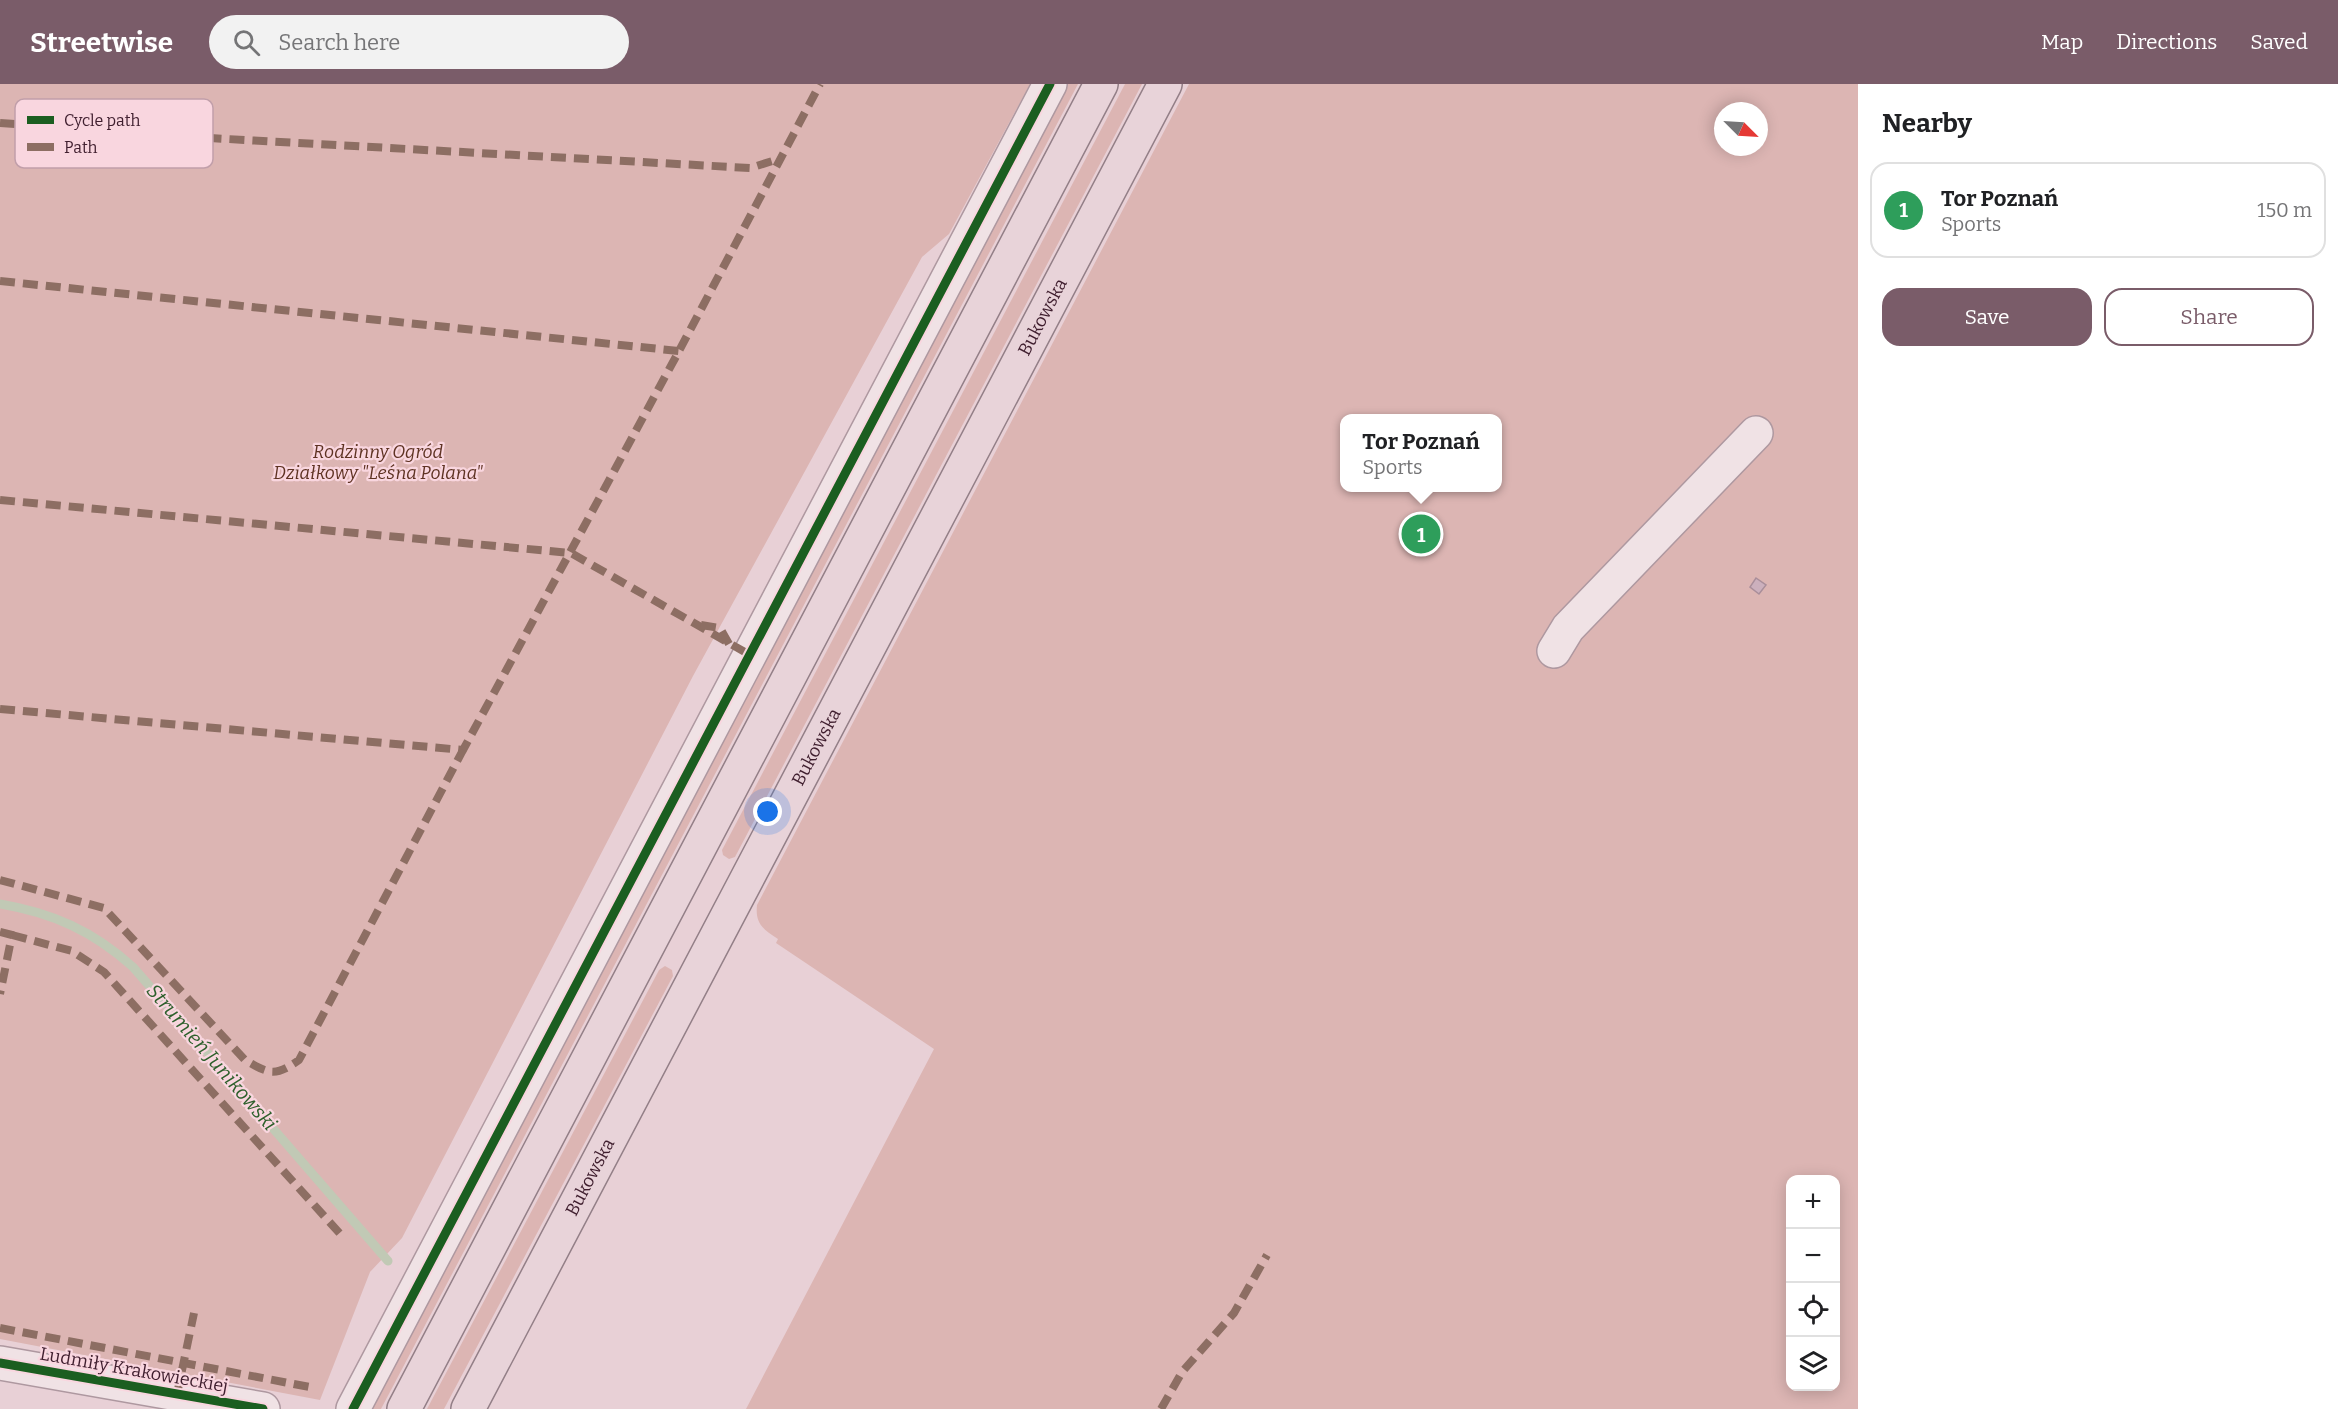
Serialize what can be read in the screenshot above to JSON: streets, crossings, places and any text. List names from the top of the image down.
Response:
{
  "streets": {
    "main road": ["Bukowska"],
    "street": ["Ludmiły Krakowieckiej"]
  },
  "water": ["Strumień Junikowski"],
  "parks": ["Rodzinny Ogród Działkowy \"Leśna Polana\""],
  "legend": ["Cycle path", "Path"],
  "north": "bottom right",
  "page": {
    "header": "Streetwise",
    "search": "Search here",
    "nav": ["Map", "Directions", "Saved"],
    "heading": "Nearby",
    "list": [
      {
        "mark": "1",
        "name": "Tor Poznań",
        "note": "Sports",
        "value": "150 m"
      }
    ],
    "buttons": ["Save", "Share"],
    "popup": ["Tor Poznań", "Sports"],
    "pins": "1",
    "map_buttons": ["+", "−"]
  }
}
